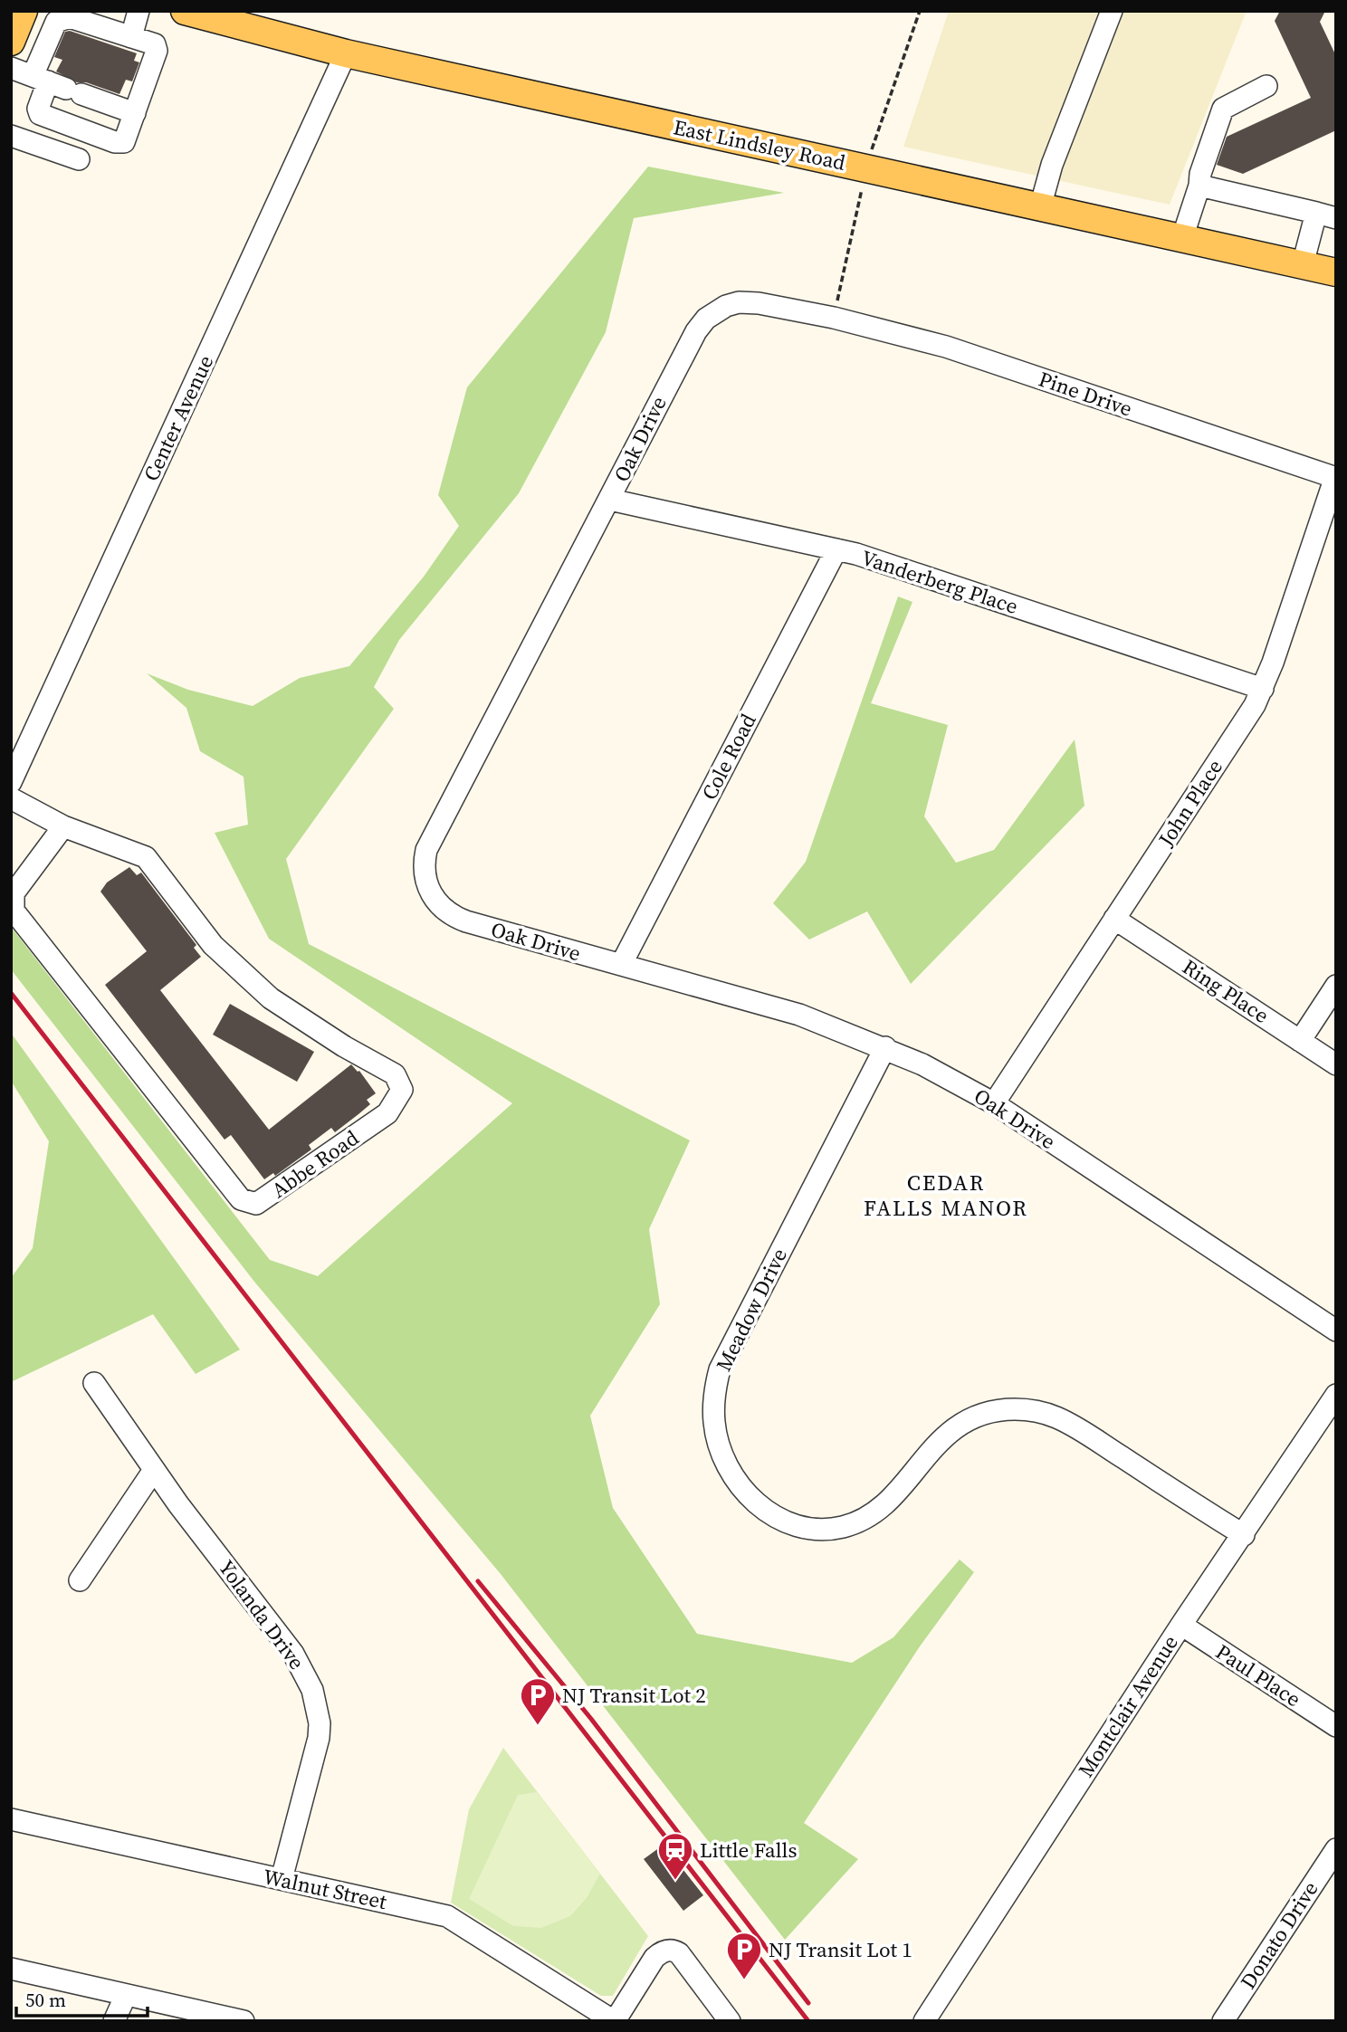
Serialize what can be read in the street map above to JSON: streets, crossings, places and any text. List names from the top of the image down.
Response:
{
  "streets": {
    "main road": ["East Lindsley Road"],
    "street": [
      "Pine Drive",
      "Center Avenue",
      "Oak Drive",
      "Vanderberg Place",
      "Cole Road",
      "John Place",
      "Ring Place",
      "Abbe Road",
      "Meadow Drive",
      "Yolanda Drive",
      "Paul Place",
      "Montclair Avenue",
      "Walnut Street",
      "Donato Drive"
    ]
  },
  "crossings": [
    ["East Lindsley Road", "Center Avenue"],
    ["Pine Drive", "Oak Drive"],
    ["Pine Drive", "John Place"],
    ["Oak Drive", "Vanderberg Place"],
    ["Oak Drive", "Cole Road"],
    ["Oak Drive", "John Place"],
    ["Oak Drive", "Meadow Drive"],
    ["Vanderberg Place", "Cole Road"],
    ["Vanderberg Place", "John Place"],
    ["John Place", "Ring Place"],
    ["Meadow Drive", "Montclair Avenue"],
    ["Yolanda Drive", "Walnut Street"],
    ["Paul Place", "Montclair Avenue"]
  ],
  "districts": ["CEDAR FALLS MANOR"],
  "places": {
    "parking": ["NJ Transit Lot 2", "NJ Transit Lot 1"],
    "station": ["Little Falls"]
  },
  "scale_bar": "50 m"
}
